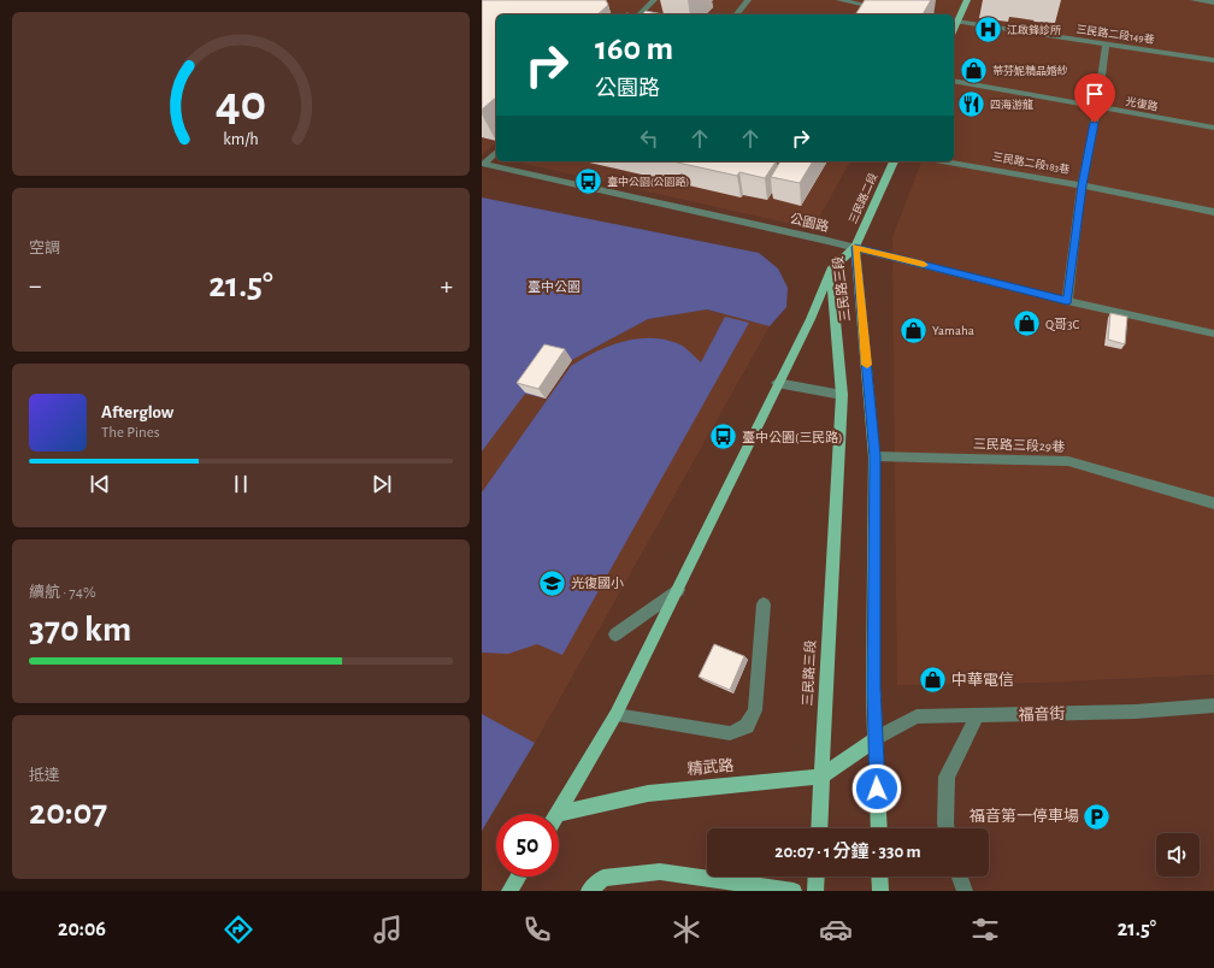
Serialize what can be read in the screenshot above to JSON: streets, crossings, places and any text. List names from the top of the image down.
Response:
{
  "streets": {
    "main road": ["三民路二段", "三民路三段", "精武路"],
    "street": [
      "三民路二段149巷",
      "光復路",
      "三民路二段183巷",
      "公園路",
      "三民路三段29巷",
      "福音街"
    ]
  },
  "crossings": [
    ["三民路二段", "公園路"],
    ["三民路二段", "三民路三段"],
    ["公園路", "三民路三段"],
    ["三民路三段", "三民路三段29巷"],
    ["三民路三段", "福音街"],
    ["三民路三段", "精武路"],
    ["福音街", "精武路"]
  ],
  "parks": ["臺中公園"],
  "places": {
    "hospital": ["江啟鋒診所"],
    "shop": [
      "蒂芬妮精品婚紗",
      "Q哥3C",
      "Yamaha",
      "中華電信"
    ],
    "restaurant": ["四海游龍"],
    "bus stop": ["臺中公園(公園路)", "臺中公園(三民路)"],
    "school or university": ["光復國小"],
    "parking": ["福音第一停車場"]
  },
  "page": {
    "turn": ["160 m", "公園路"],
    "tile": [
      "空調",
      ["續航 · 74%", "370 km"],
      ["抵達", "20:07"]
    ],
    "heat": ["−", "21.5°", "+"],
    "song": ["Afterglow", "The Pines"],
    "limit": "50",
    "trip": "20:07 · 1 分鐘 · 330 m",
    "tabs": ["20:06", "21.5°"],
    "gauge": ["40", "km/h"]
  }
}
